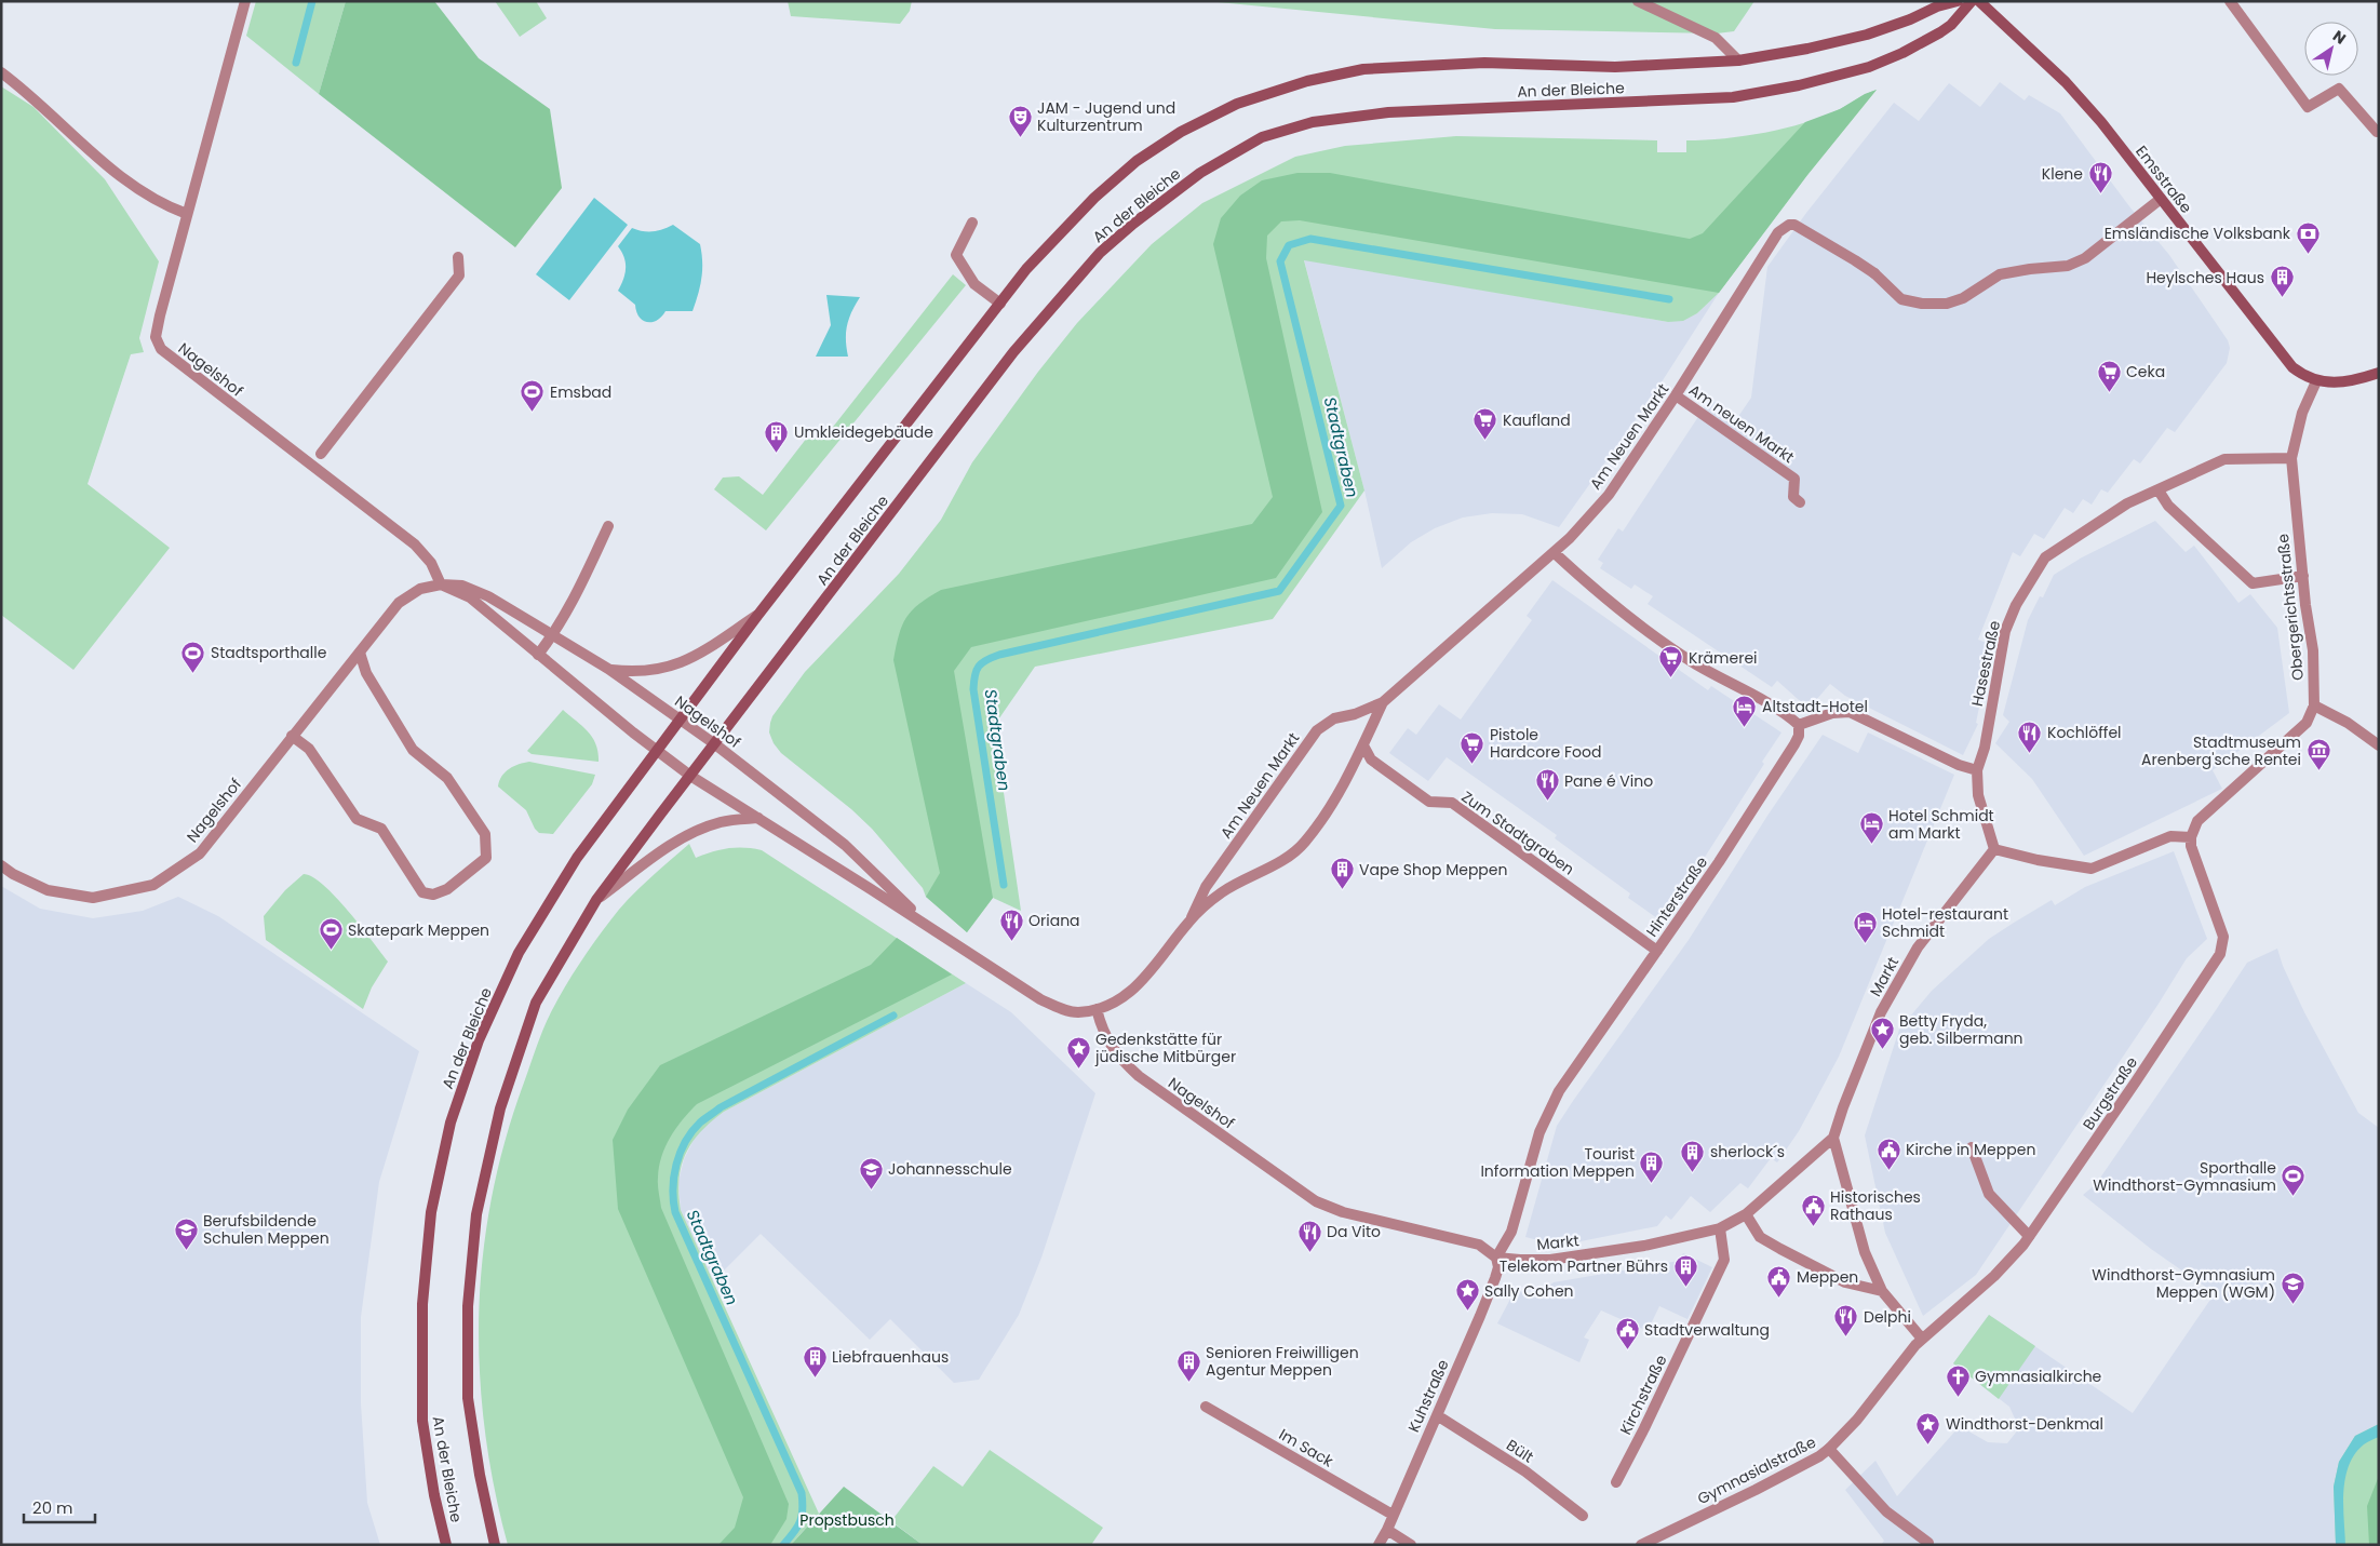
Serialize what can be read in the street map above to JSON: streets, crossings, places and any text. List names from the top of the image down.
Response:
{
  "streets": {
    "street": [
      "An der Bleiche",
      "Emsstraße",
      "Nagelshof",
      "Am neuen Markt",
      "Am Neuen Markt",
      "Obergerichtsstraße",
      "Hasestraße",
      "Zum Stadtgraben",
      "Hinterstraße",
      "Markt",
      "Burgstraße",
      "Kirchstraße",
      "Kuhstraße",
      "Im Sack",
      "Bült",
      "Gymnasialstraße"
    ]
  },
  "crossings": [
    ["An der Bleiche", "Nagelshof"],
    ["Emsstraße", "Am Neuen Markt"],
    ["Emsstraße", "Obergerichtsstraße"],
    ["Nagelshof", "Am Neuen Markt"],
    ["Nagelshof", "Hinterstraße"],
    ["Nagelshof", "Markt"],
    ["Nagelshof", "Kuhstraße"],
    ["Am neuen Markt", "Am Neuen Markt"],
    ["Am Neuen Markt", "Zum Stadtgraben"],
    ["Obergerichtsstraße", "Hasestraße"],
    ["Hasestraße", "Markt"],
    ["Zum Stadtgraben", "Hinterstraße"],
    ["Hinterstraße", "Markt"],
    ["Hinterstraße", "Kuhstraße"],
    ["Markt", "Kirchstraße"],
    ["Markt", "Kuhstraße"],
    ["Burgstraße", "Gymnasialstraße"],
    ["Kuhstraße", "Im Sack"],
    ["Kuhstraße", "Bült"]
  ],
  "water": ["Stadtgraben"],
  "parks": ["Propstbusch"],
  "places": {
    "theatre": ["JAM - Jugend und Kulturzentrum"],
    "restaurant": [
      "Klene",
      "Kochlöffel",
      "Pane é Vino",
      "Oriana",
      "Da Vito",
      "Delphi"
    ],
    "bank": ["Emsländische Volksbank"],
    "building": [
      "Heylsches Haus",
      "Umkleidegebäude",
      "Vape Shop Meppen",
      "sherlock´s",
      "Tourist Information Meppen",
      "Telekom Partner Bührs",
      "Liebfrauenhaus",
      "Senioren Freiwilligen Agentur Meppen"
    ],
    "supermarket": [
      "Ceka",
      "Kaufland",
      "Krämerei",
      "Pistole Hardcore Food"
    ],
    "sports": [
      "Emsbad",
      "Stadtsporthalle",
      "Skatepark Meppen",
      "Sporthalle Windthorst-Gymnasium"
    ],
    "hotel": ["Altstadt-Hotel", "Hotel Schmidt am Markt", "Hotel-restaurant Schmidt"],
    "museum": ["Stadtmuseum Arenberg'sche Rentei"],
    "place": [
      "Betty Fryda, geb. Silbermann",
      "Gedenkstätte für jüdische Mitbürger",
      "Sally Cohen",
      "Windthorst-Denkmal"
    ],
    "public building": [
      "Kirche in Meppen",
      "Historisches Rathaus",
      "Meppen",
      "Stadtverwaltung"
    ],
    "school or university": ["Johannesschule", "Berufsbildende Schulen Meppen", "Windthorst-Gymnasium Meppen (WGM)"],
    "church": ["Gymnasialkirche"]
  },
  "scale_bar": "20 m",
  "north": "top right"
}
